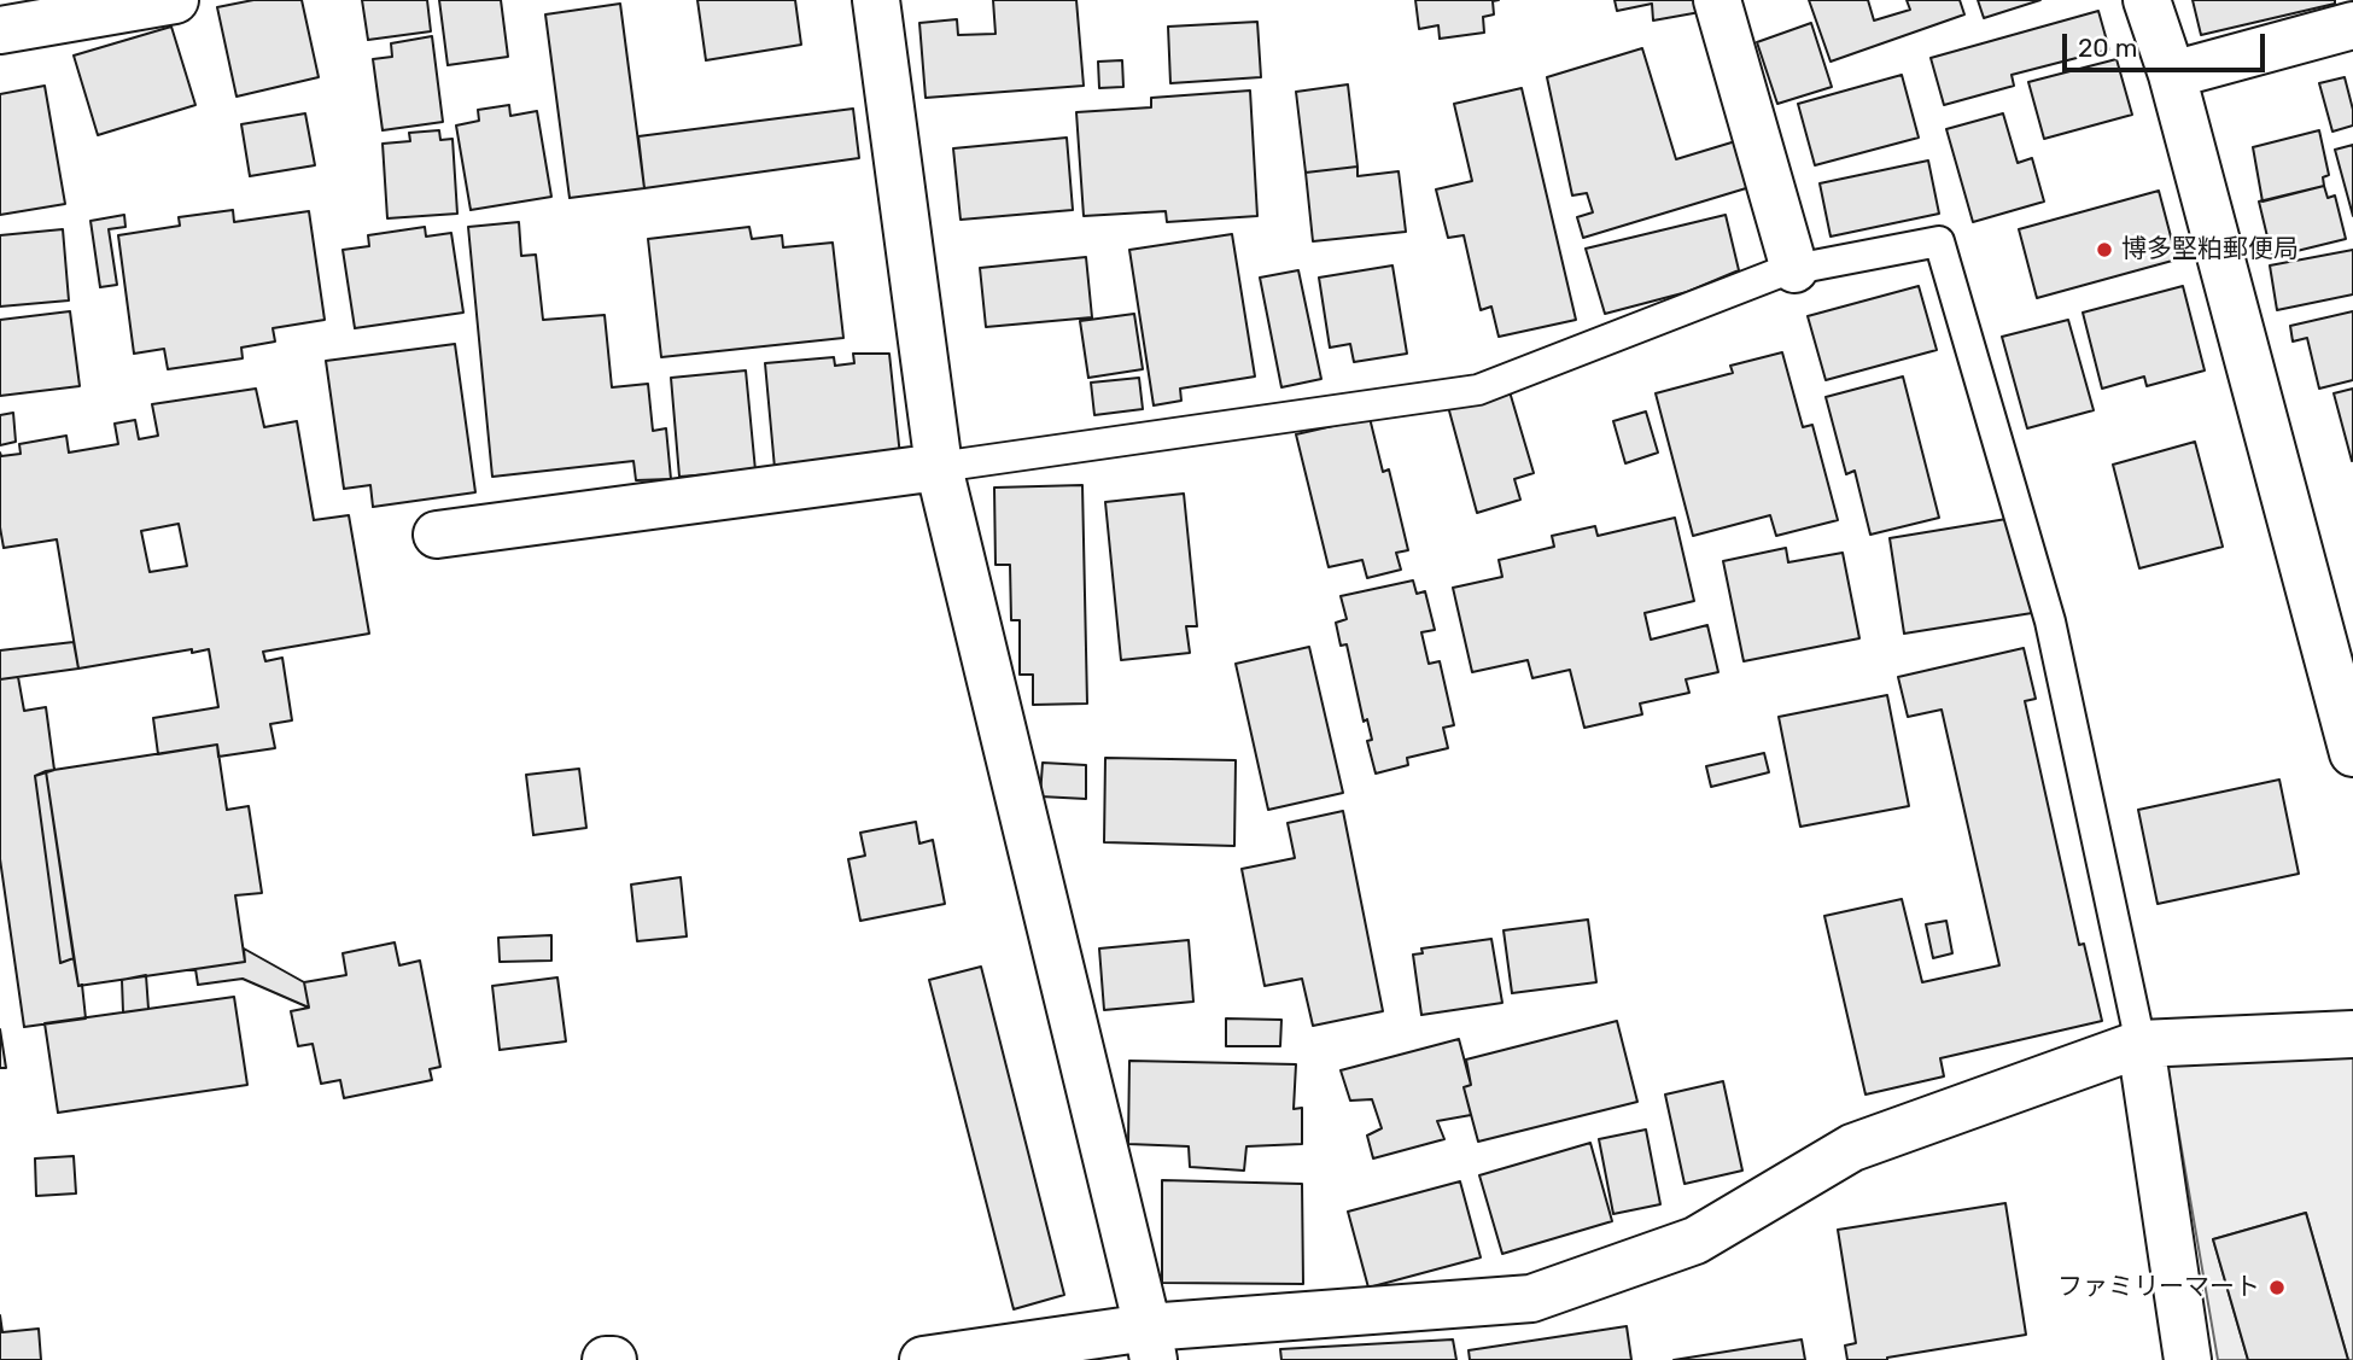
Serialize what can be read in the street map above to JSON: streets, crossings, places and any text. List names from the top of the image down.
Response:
{
  "places": ["博多堅粕郵便局", "ファミリーマート"],
  "scale_bar": "20 m"
}
